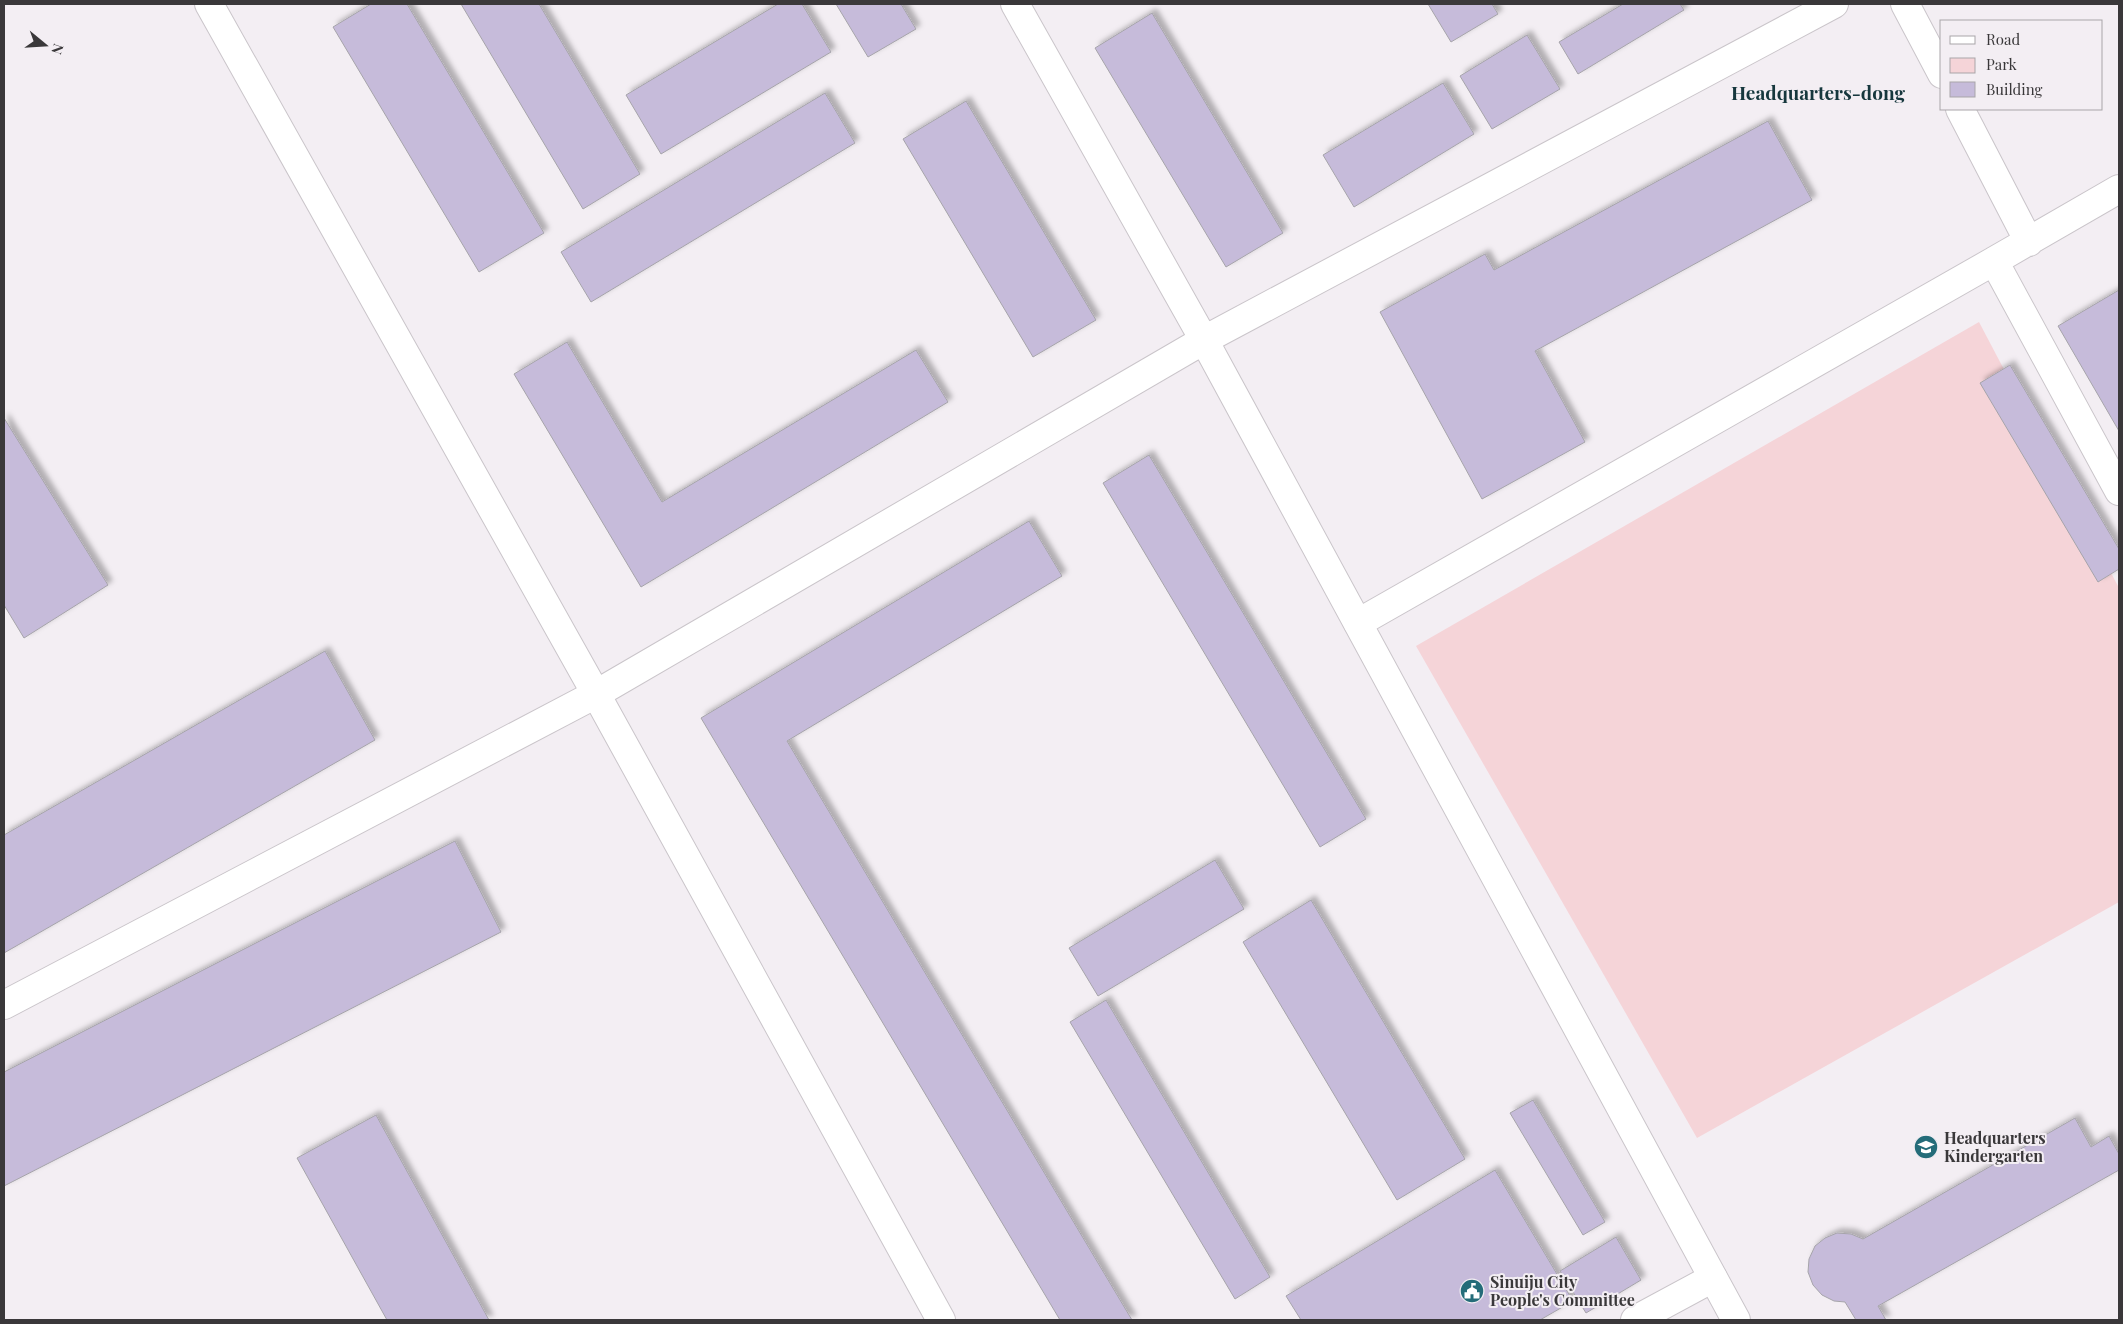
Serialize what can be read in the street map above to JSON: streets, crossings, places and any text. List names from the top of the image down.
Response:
{
  "districts": ["Headquarters-dong"],
  "places": {
    "school or university": ["Headquarters Kindergarten"],
    "public building": ["Sinuiju City People's Committee"]
  },
  "legend": ["Road", "Park", "Building"],
  "north": "right"
}
